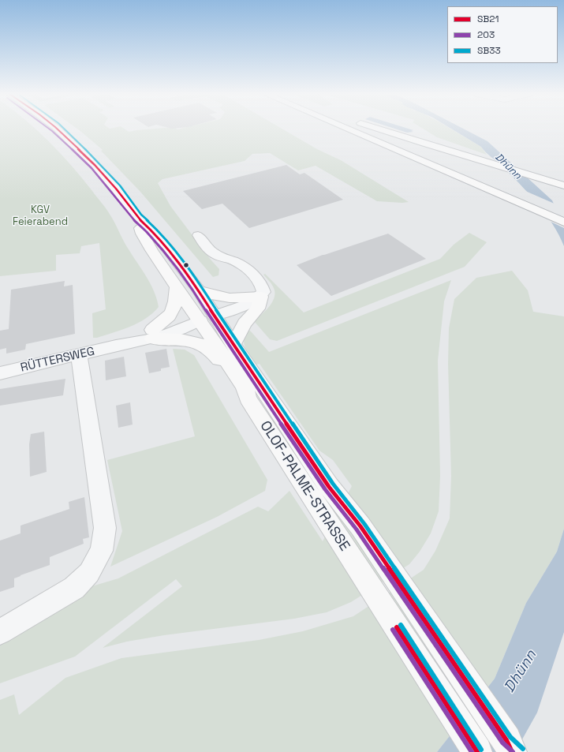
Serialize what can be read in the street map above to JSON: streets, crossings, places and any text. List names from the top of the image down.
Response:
{
  "streets": {
    "main road": ["OLOF-PALME-STRASSE"],
    "street": ["RÜTTERSWEG"]
  },
  "crossings": [
    ["RÜTTERSWEG", "OLOF-PALME-STRASSE"]
  ],
  "water": ["Dhünn"],
  "parks": ["KGV Feierabend"],
  "lines": ["transit line SB21", "transit line 203", "transit line SB33"],
  "legend": ["SB21", "203", "SB33"]
}
